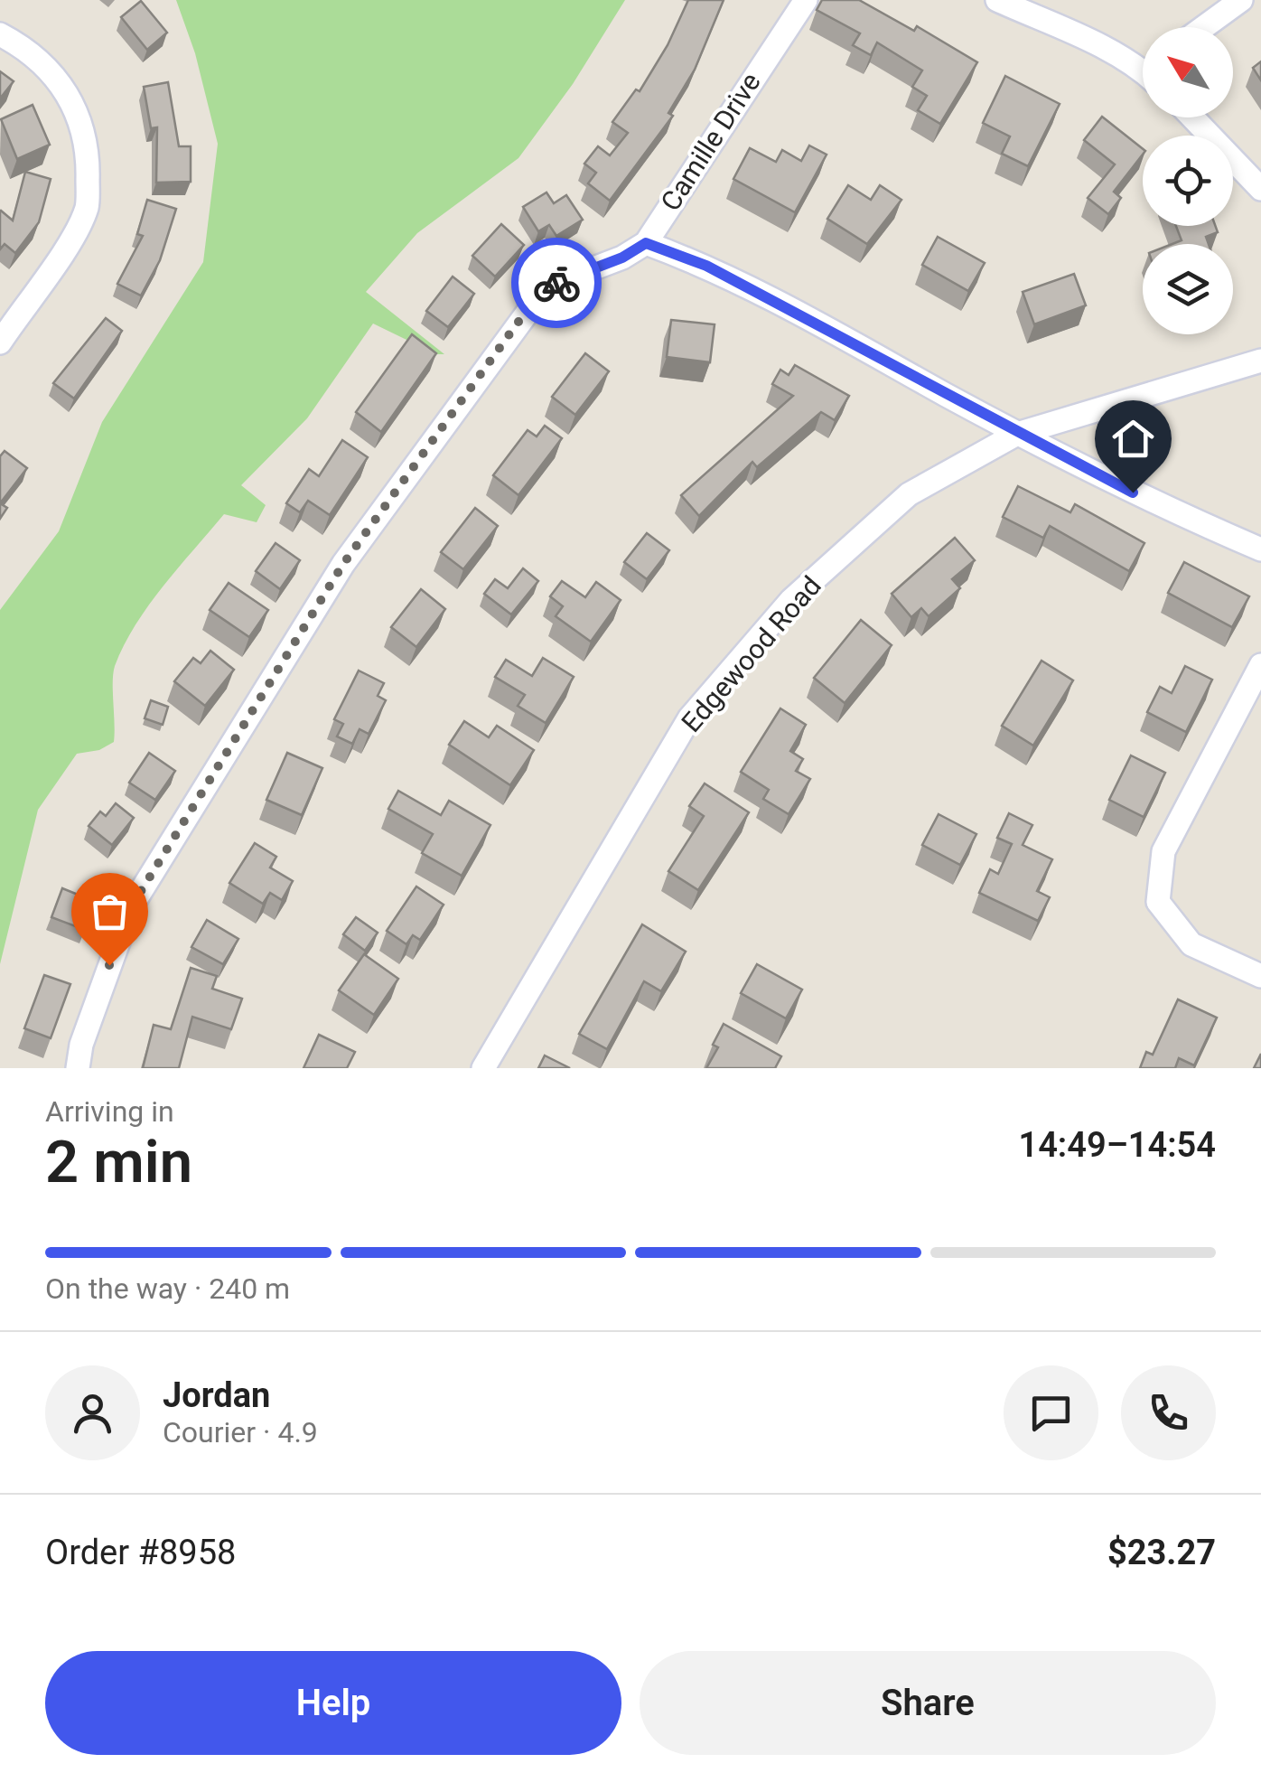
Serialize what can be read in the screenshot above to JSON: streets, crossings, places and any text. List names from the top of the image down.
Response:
{
  "streets": {
    "street": ["Camille Drive", "Edgewood Road"]
  },
  "north": "top left",
  "page": {
    "heading": ["2 min", "Arriving in", "14:49–14:54"],
    "panel": [
      "Jordan",
      "Courier · 4.9",
      "Order #8958",
      "$23.27"
    ],
    "bar": "On the way · 240 m",
    "buttons": ["Help", "Share"]
  }
}
